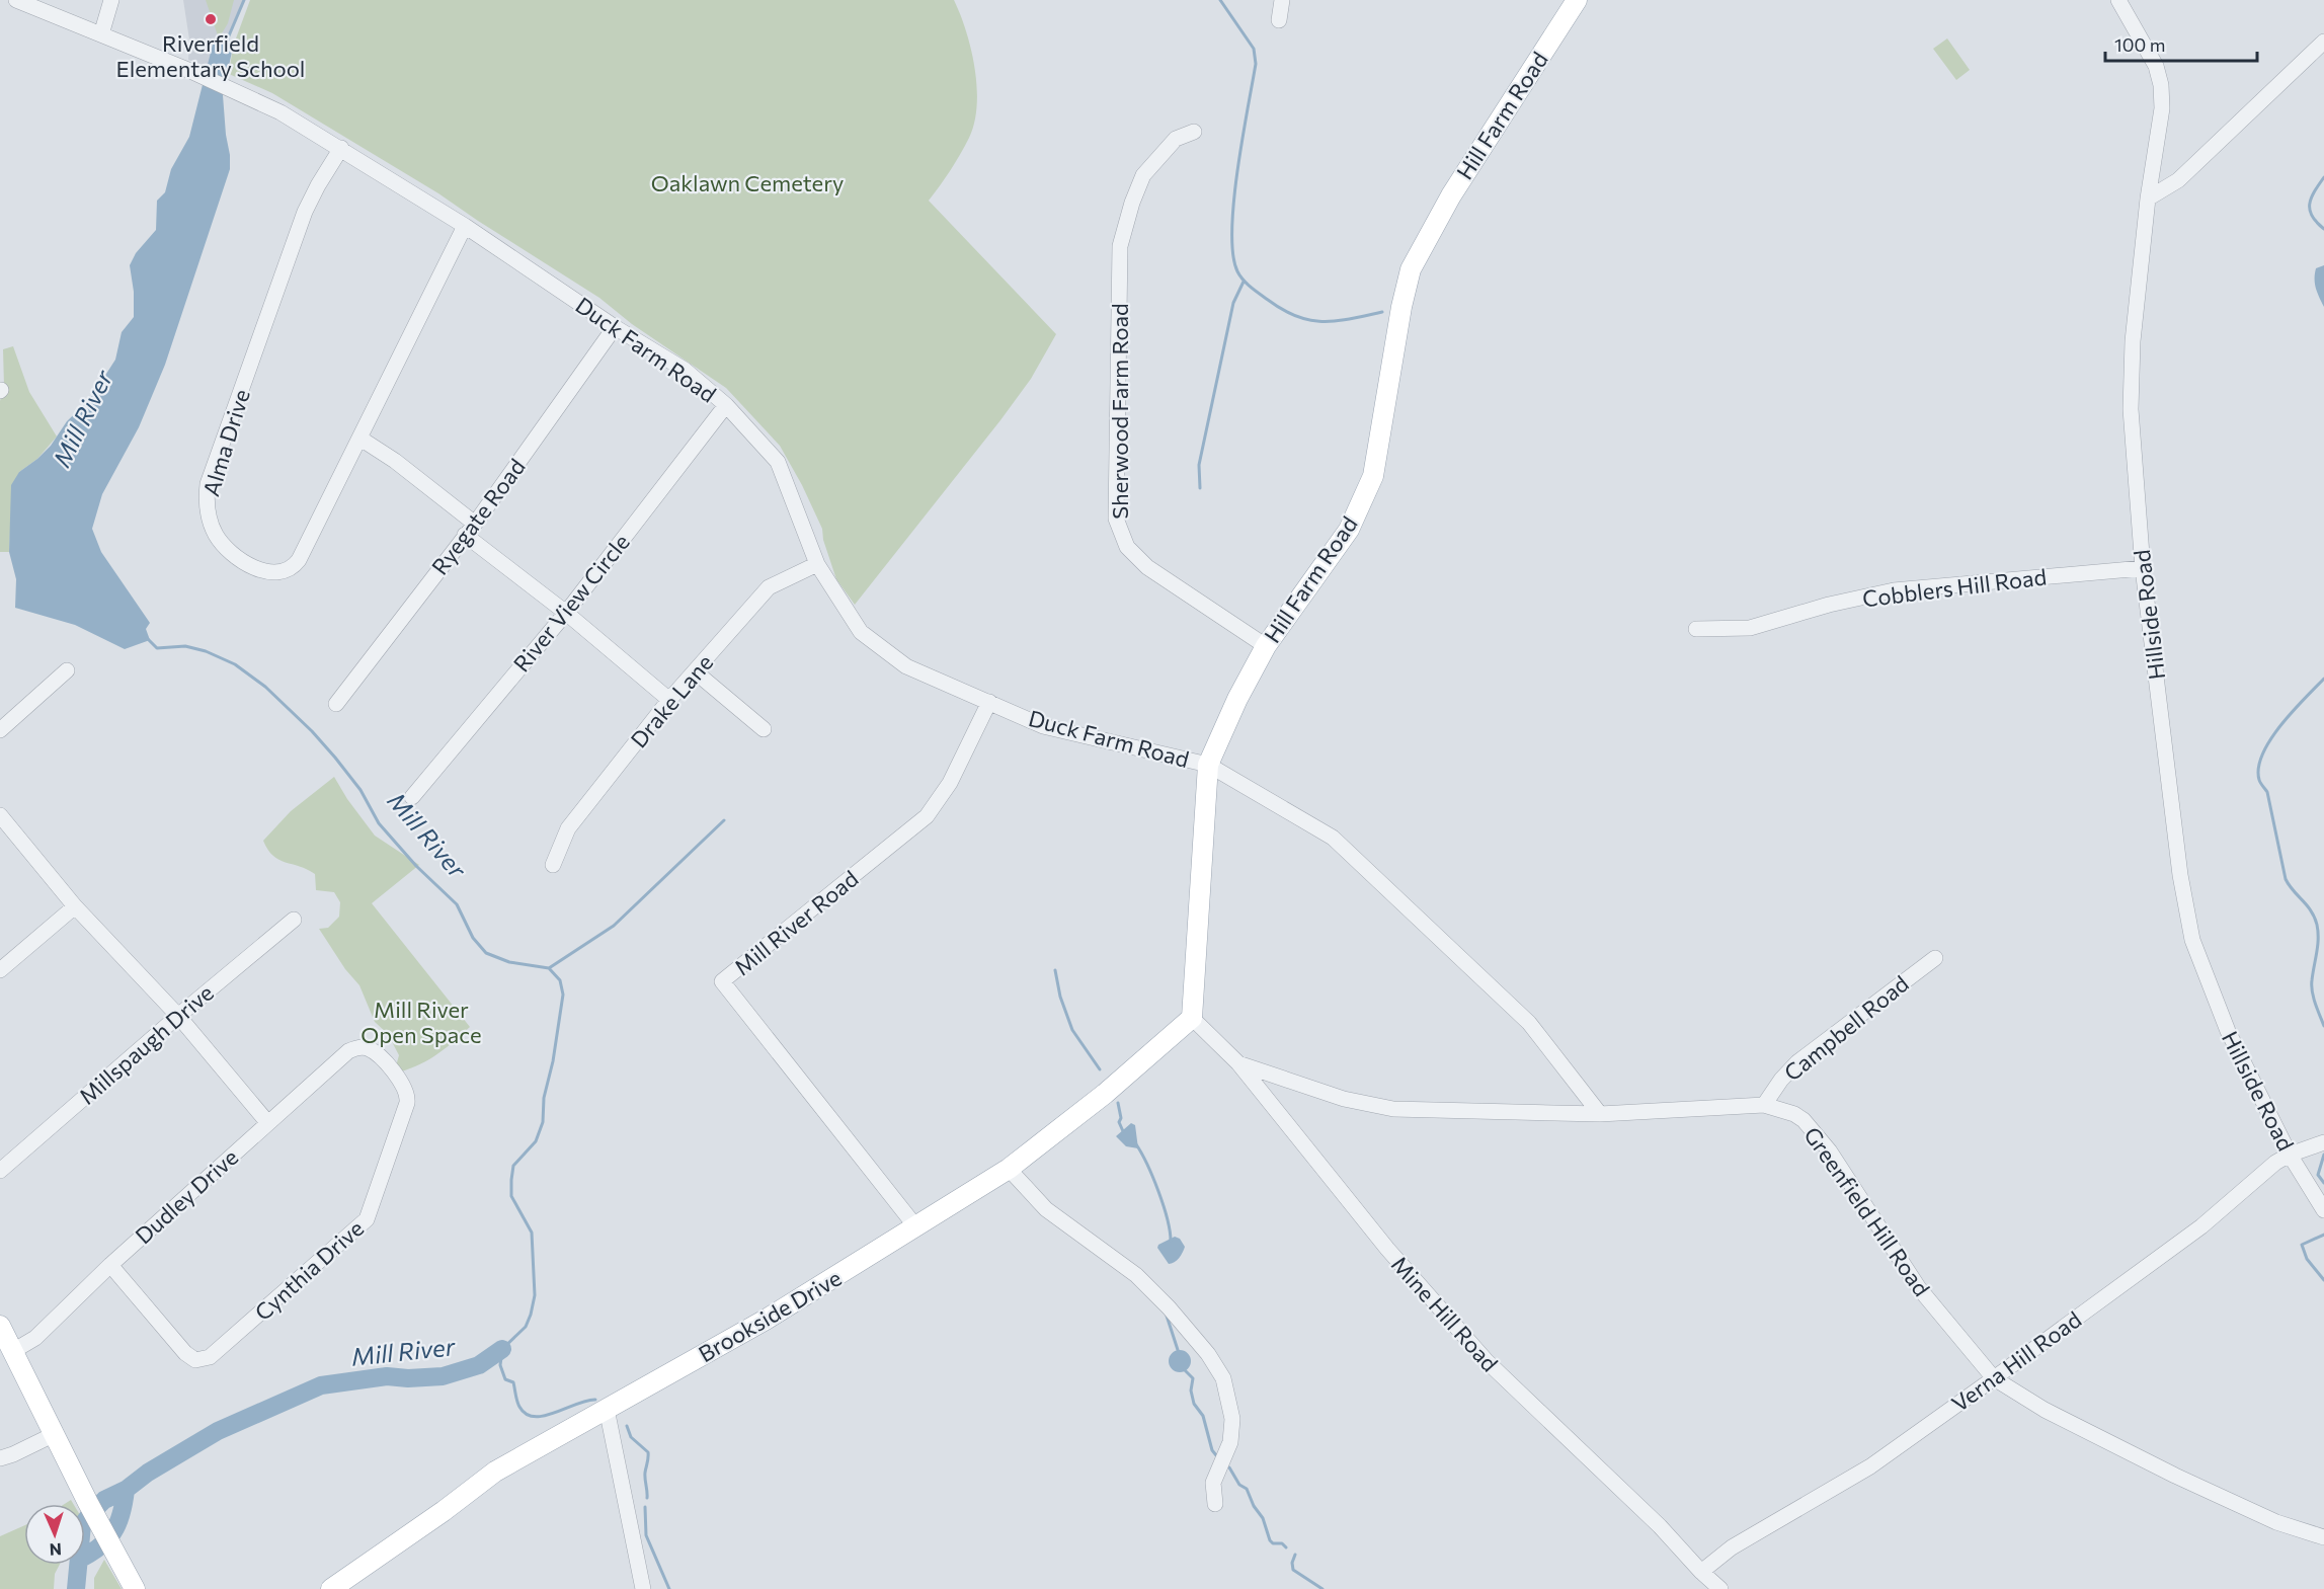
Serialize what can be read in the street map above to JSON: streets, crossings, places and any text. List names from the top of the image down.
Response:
{
  "streets": {
    "main road": ["Hill Farm Road", "Brookside Drive"],
    "street": [
      "Duck Farm Road",
      "Sherwood Farm Road",
      "Alma Drive",
      "Ryegate Road",
      "Cobblers Hill Road",
      "River View Circle",
      "Hillside Road",
      "Drake Lane",
      "Mill River Road",
      "Campbell Road",
      "Millspaugh Drive",
      "Dudley Drive",
      "Greenfield Hill Road",
      "Cynthia Drive",
      "Mine Hill Road",
      "Verna Hill Road"
    ]
  },
  "crossings": [
    ["Hill Farm Road", "Duck Farm Road"],
    ["Hill Farm Road", "Sherwood Farm Road"],
    ["Hill Farm Road", "Mine Hill Road"],
    ["Hill Farm Road", "Brookside Drive"],
    ["Duck Farm Road", "Alma Drive"],
    ["Duck Farm Road", "Ryegate Road"],
    ["Duck Farm Road", "River View Circle"],
    ["Duck Farm Road", "Drake Lane"],
    ["Duck Farm Road", "Mill River Road"],
    ["Duck Farm Road", "Greenfield Hill Road"],
    ["Cobblers Hill Road", "Hillside Road"],
    ["Hillside Road", "Verna Hill Road"],
    ["Mill River Road", "Brookside Drive"],
    ["Campbell Road", "Greenfield Hill Road"],
    ["Dudley Drive", "Cynthia Drive"],
    ["Greenfield Hill Road", "Mine Hill Road"],
    ["Greenfield Hill Road", "Verna Hill Road"],
    ["Mine Hill Road", "Brookside Drive"],
    ["Mine Hill Road", "Verna Hill Road"]
  ],
  "water": ["Mill River"],
  "parks": ["Oaklawn Cemetery", "Mill River Open Space"],
  "places": ["Riverfield Elementary School"],
  "scale_bar": "100 m",
  "north": "bottom"
}
